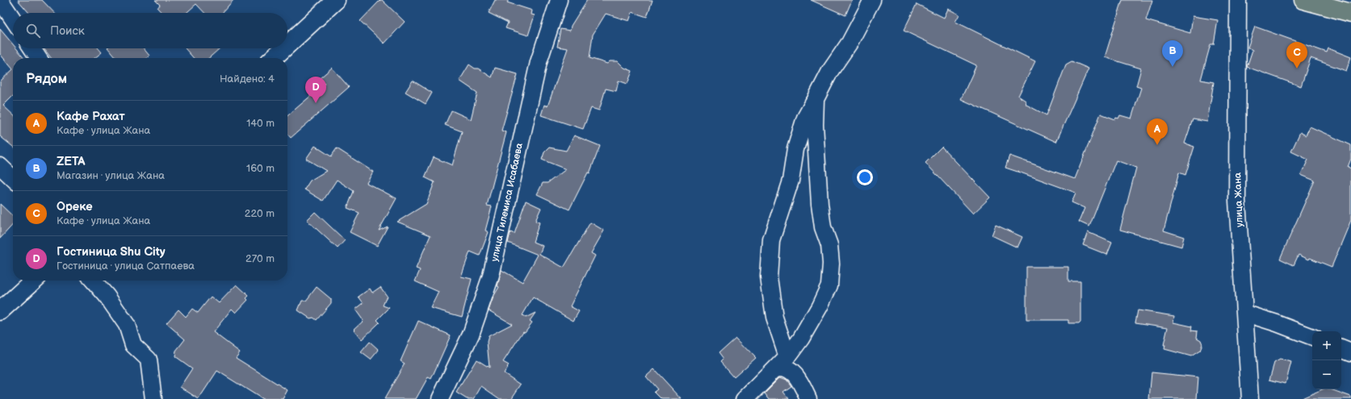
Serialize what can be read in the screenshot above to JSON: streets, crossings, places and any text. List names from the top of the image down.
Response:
{
  "streets": {
    "street": ["улица Жана", "улица Тилемиса Исабаева"]
  },
  "page": {
    "search": "Поиск",
    "pins": [
      "B",
      "C",
      "D",
      "A"
    ],
    "heading": ["Рядом", "Найдено: 4"],
    "list": [
      {
        "mark": "A",
        "name": "Кафе Рахат",
        "note": "Кафе · улица Жана",
        "value": "140 m"
      },
      {
        "mark": "B",
        "name": "ZETA",
        "note": "Магазин · улица Жана",
        "value": "160 m"
      },
      {
        "mark": "C",
        "name": "Ореке",
        "note": "Кафе · улица Жана",
        "value": "220 m"
      },
      {
        "mark": "D",
        "name": "Гостиница Shu City",
        "note": "Гостиница · улица Сатпаева",
        "value": "270 m"
      }
    ],
    "map_buttons": ["+", "−"]
  }
}
